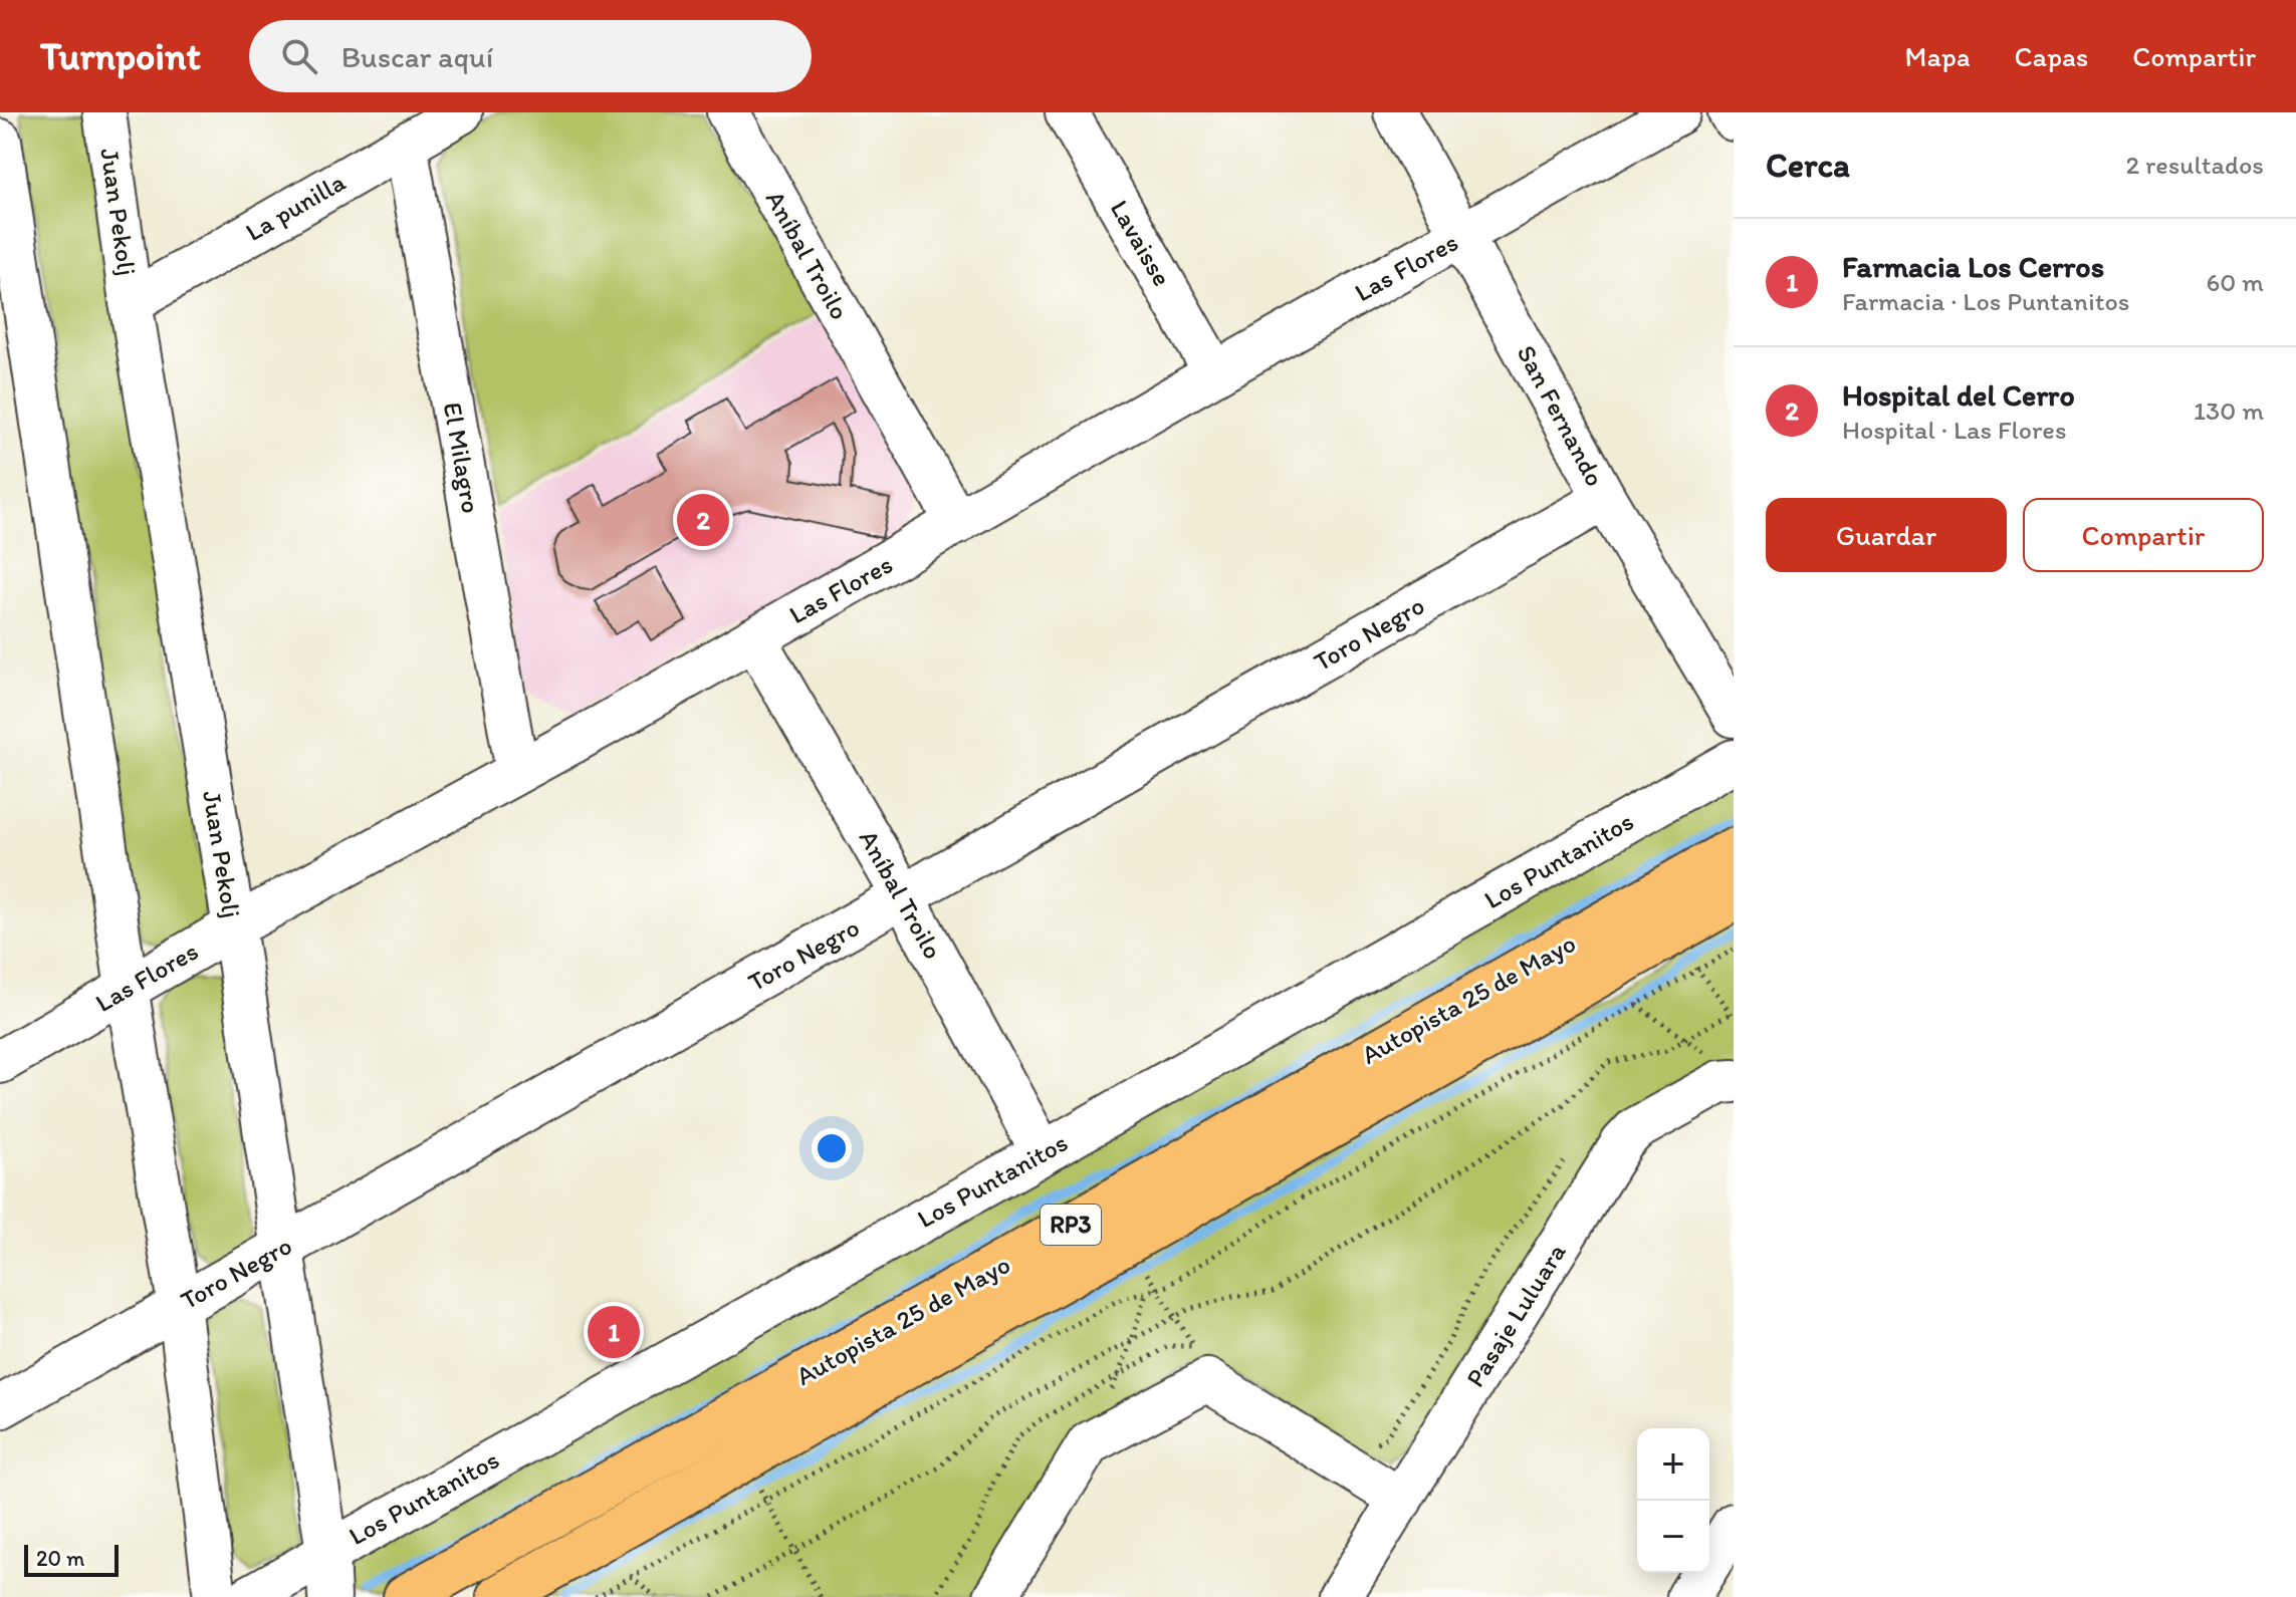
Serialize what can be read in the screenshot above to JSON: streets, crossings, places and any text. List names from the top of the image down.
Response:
{
  "streets": {
    "main road": ["Autopista 25 de Mayo", "RP3"],
    "street": [
      "La punilla",
      "Juan Pekolj",
      "Lavaisse",
      "Aníbal Troilo",
      "Las Flores",
      "San Fernando",
      "El Milagro",
      "Toro Negro",
      "Los Puntanitos",
      "Pasaje Luluara"
    ]
  },
  "crossings": [
    ["La punilla", "Juan Pekolj"],
    ["La punilla", "El Milagro"],
    ["Juan Pekolj", "Las Flores"],
    ["Juan Pekolj", "Toro Negro"],
    ["Juan Pekolj", "Los Puntanitos"],
    ["Lavaisse", "Las Flores"],
    ["Aníbal Troilo", "Las Flores"],
    ["Aníbal Troilo", "Toro Negro"],
    ["Aníbal Troilo", "Los Puntanitos"],
    ["Las Flores", "San Fernando"],
    ["Las Flores", "El Milagro"],
    ["San Fernando", "Toro Negro"]
  ],
  "scale_bar": "20 m",
  "page": {
    "header": "Turnpoint",
    "search": "Buscar aquí",
    "nav": ["Mapa", "Capas", "Compartir"],
    "heading": ["Cerca", "2 resultados"],
    "list": [
      {
        "mark": "1",
        "name": "Farmacia Los Cerros",
        "note": "Farmacia · Los Puntanitos",
        "value": "60 m"
      },
      {
        "mark": "2",
        "name": "Hospital del Cerro",
        "note": "Hospital · Las Flores",
        "value": "130 m"
      }
    ],
    "buttons": ["Guardar", "Compartir"],
    "pins": ["2", "1"],
    "map_buttons": ["+", "−"],
    "scale": "20 m"
  }
}
